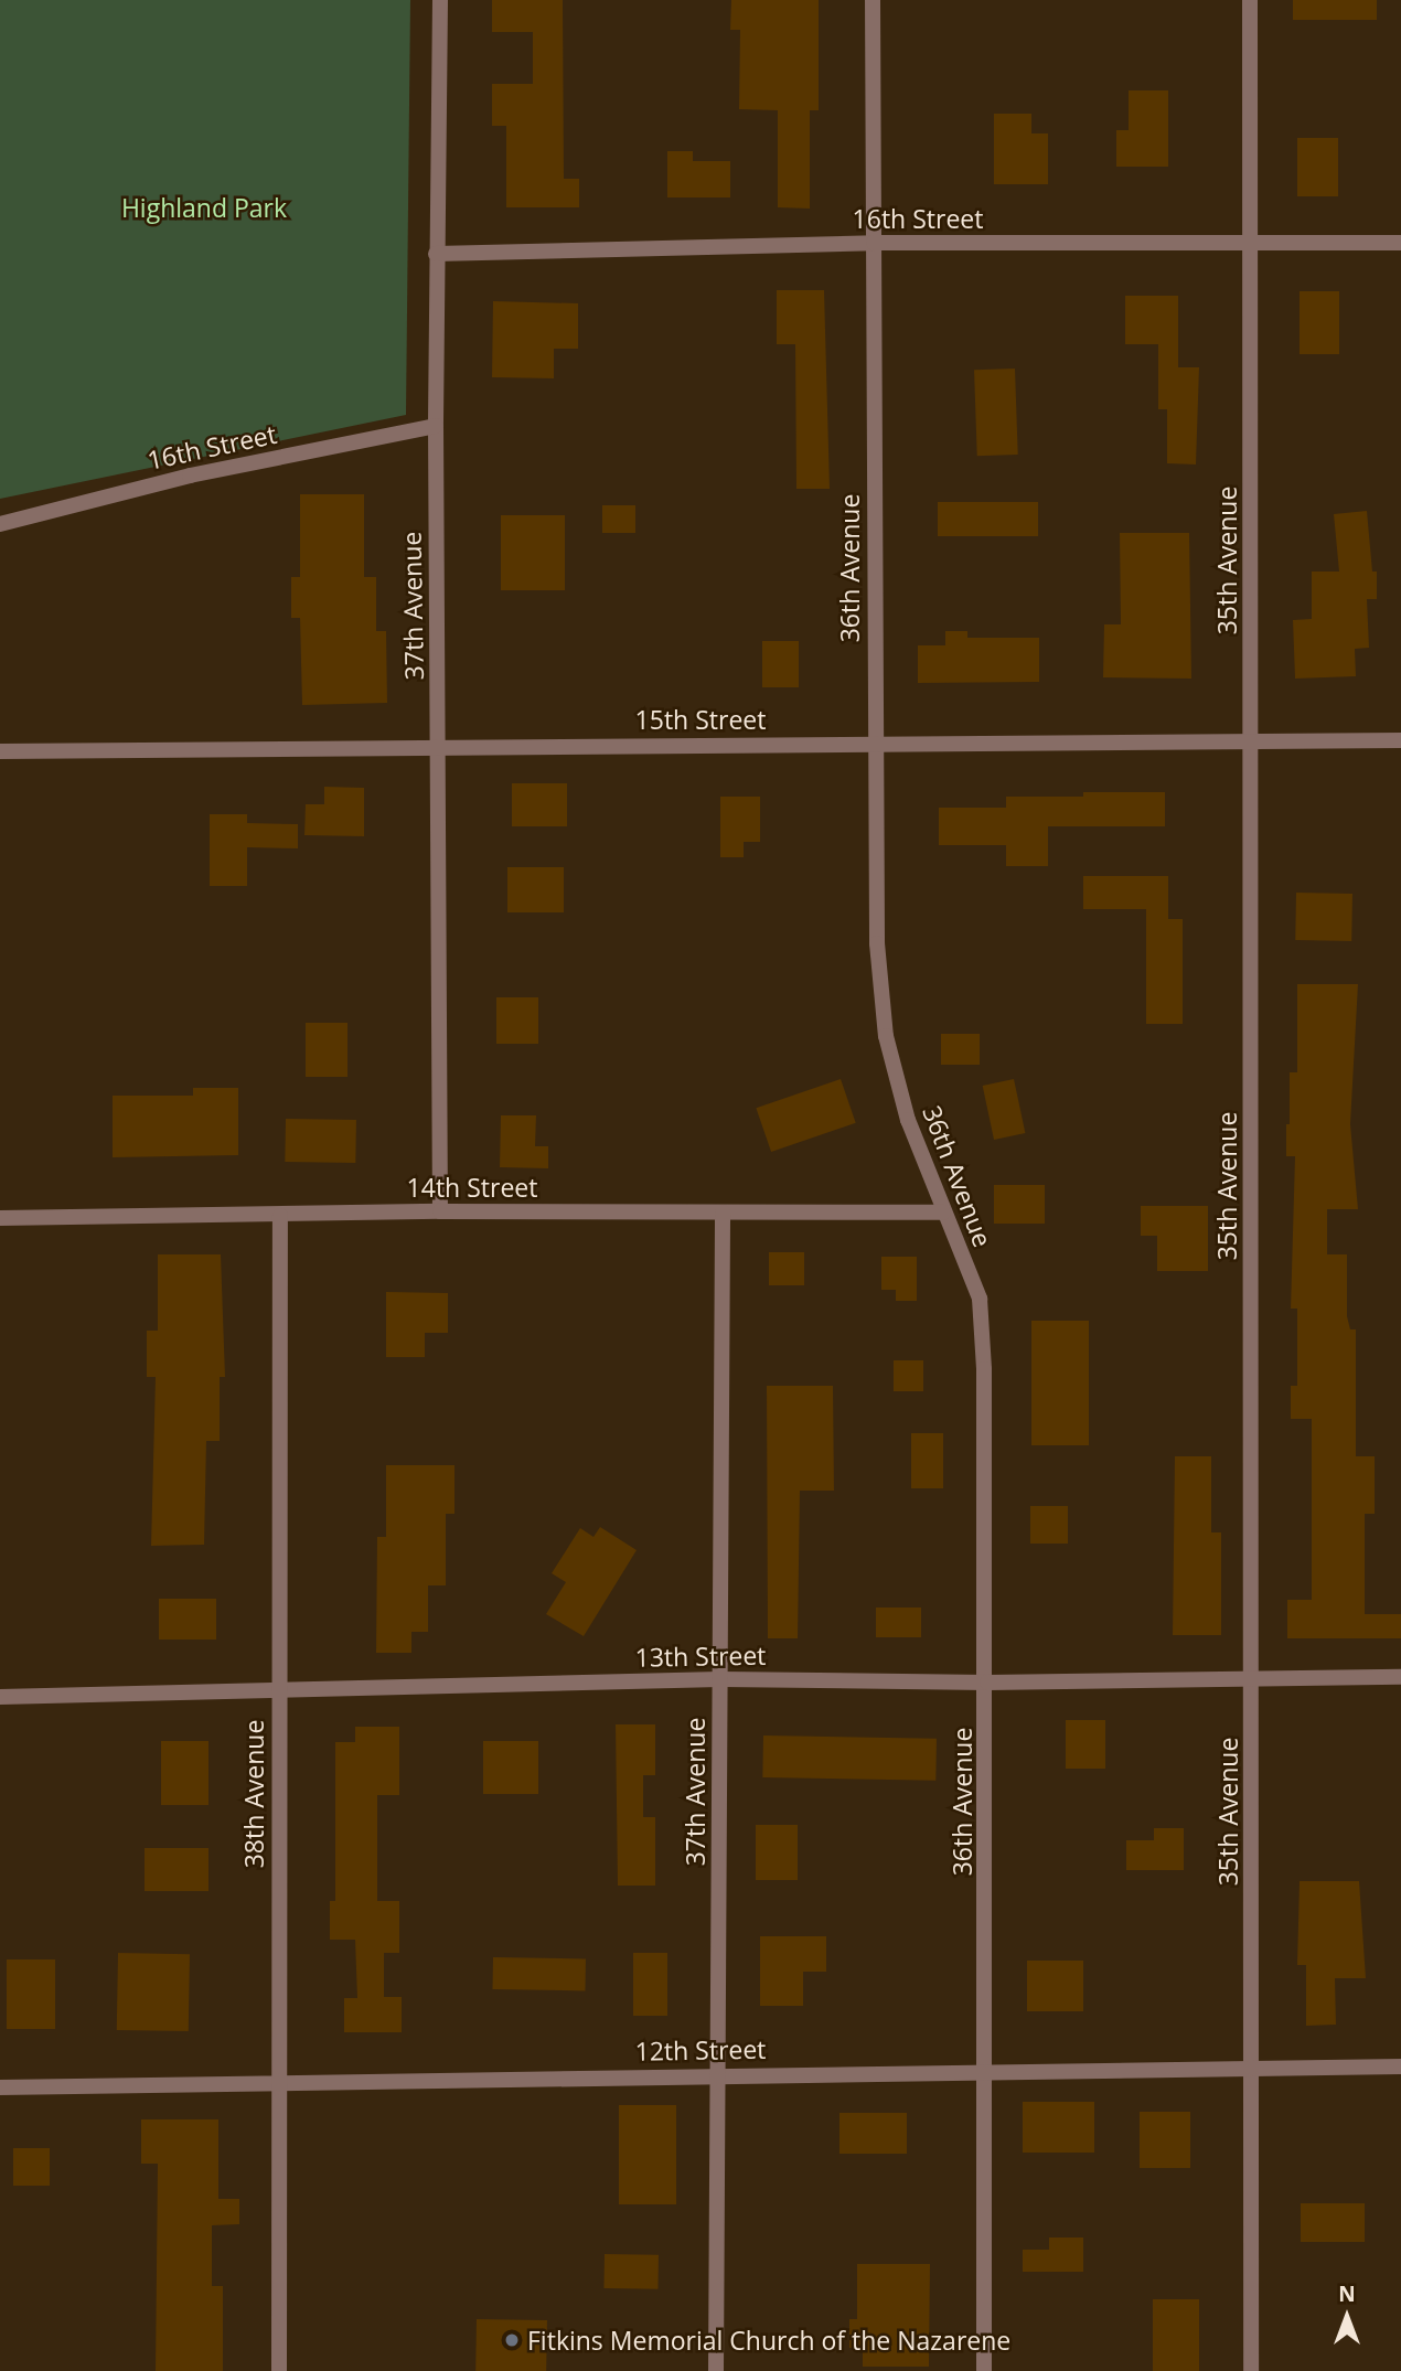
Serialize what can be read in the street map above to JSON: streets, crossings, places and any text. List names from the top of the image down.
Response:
{
  "streets": {
    "street": [
      "16th Street",
      "35th Avenue",
      "36th Avenue",
      "37th Avenue",
      "15th Street",
      "14th Street",
      "13th Street",
      "38th Avenue",
      "12th Street"
    ]
  },
  "crossings": [
    ["16th Street", "35th Avenue"],
    ["16th Street", "36th Avenue"],
    ["16th Street", "37th Avenue"],
    ["35th Avenue", "15th Street"],
    ["35th Avenue", "13th Street"],
    ["35th Avenue", "12th Street"],
    ["36th Avenue", "15th Street"],
    ["36th Avenue", "14th Street"],
    ["36th Avenue", "13th Street"],
    ["36th Avenue", "12th Street"],
    ["37th Avenue", "15th Street"],
    ["37th Avenue", "14th Street"],
    ["37th Avenue", "13th Street"],
    ["37th Avenue", "12th Street"],
    ["14th Street", "38th Avenue"],
    ["13th Street", "38th Avenue"],
    ["38th Avenue", "12th Street"]
  ],
  "parks": ["Highland Park"],
  "places": ["Fitkins Memorial Church of the Nazarene"],
  "north": "top"
}
